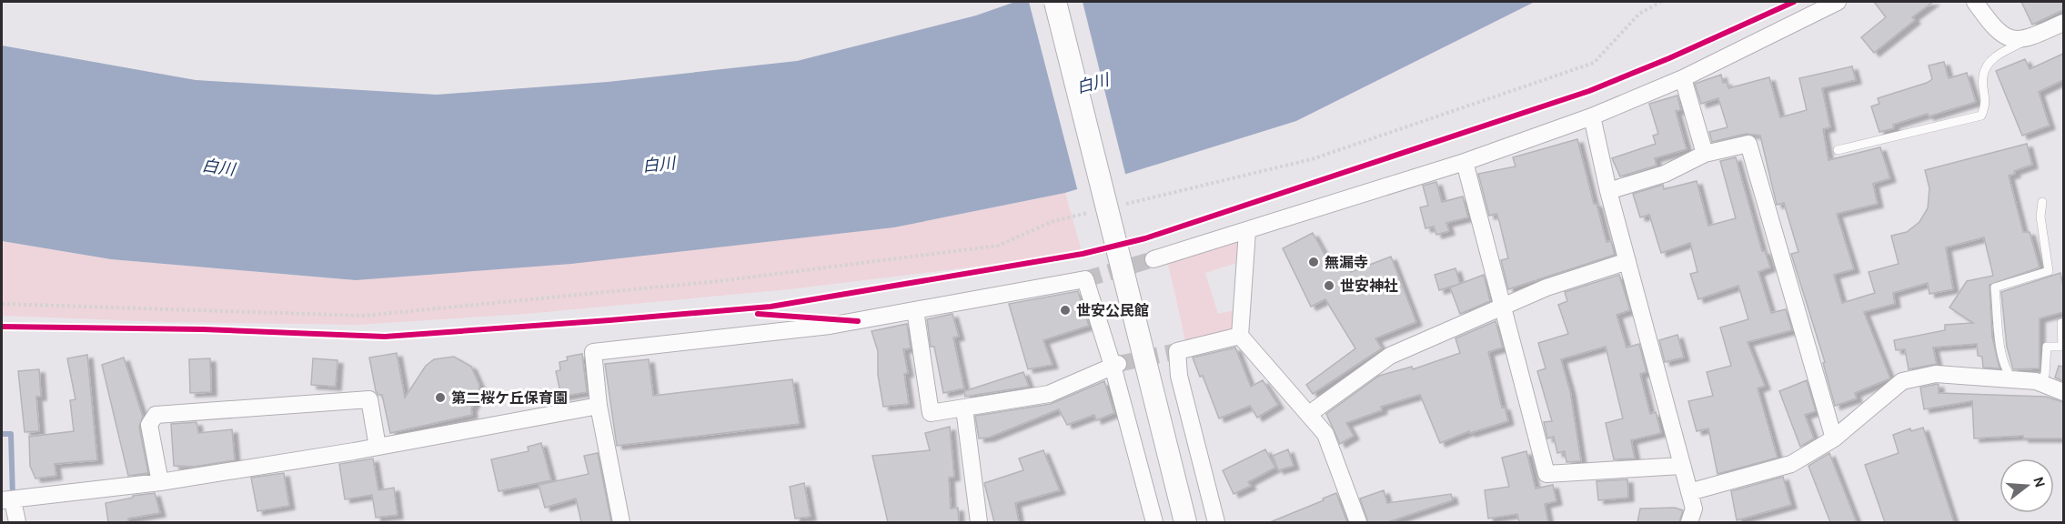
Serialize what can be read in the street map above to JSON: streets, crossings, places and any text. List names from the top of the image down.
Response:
{
  "water": ["白川"],
  "places": [
    "無漏寺",
    "世安神社",
    "世安公民館",
    "第二桜ケ丘保育園"
  ],
  "north": "right"
}
